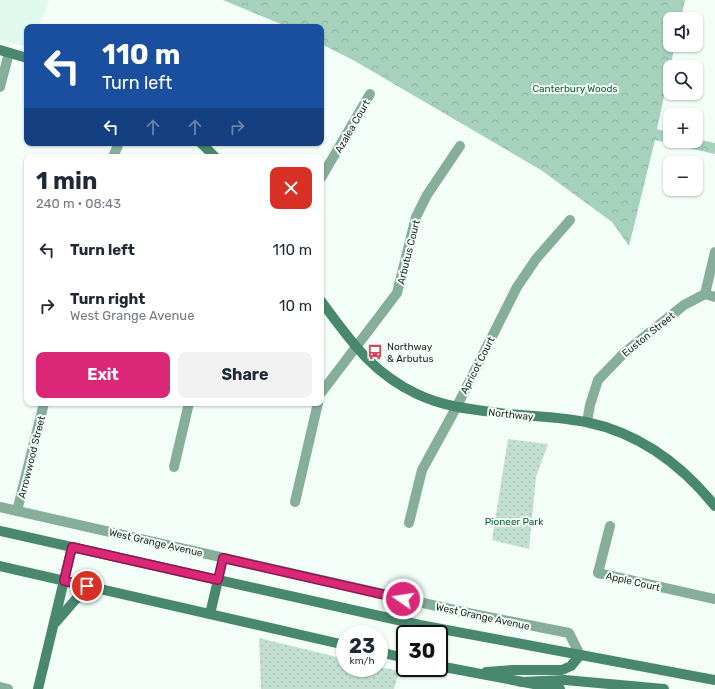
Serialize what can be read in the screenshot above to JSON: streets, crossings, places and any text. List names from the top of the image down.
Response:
{
  "streets": {
    "street": [
      "Azalea Court",
      "Arbutus Court",
      "Euston Street",
      "Apricot Court",
      "Northway",
      "Arrowwood Street",
      "West Grange Avenue",
      "Apple Court"
    ]
  },
  "crossings": [
    ["Arbutus Court", "Northway"],
    ["Euston Street", "Northway"],
    ["Apricot Court", "Northway"],
    ["Arrowwood Street", "West Grange Avenue"]
  ],
  "parks": ["Canterbury Woods", "Pioneer Park"],
  "places": {
    "bus stop": ["Northway & Arbutus"]
  },
  "page": {
    "map_buttons": ["+", "−"],
    "turn": ["110 m", "Turn left"],
    "heading": ["1 min", "240 m · 08:43"],
    "list": [
      {
        "name": "Turn left",
        "value": "110 m"
      },
      {
        "name": "Turn right",
        "note": "West Grange Avenue",
        "value": "10 m"
      }
    ],
    "buttons": ["Exit", "Share"],
    "speed": "23 km/h",
    "limit": "30"
  }
}
